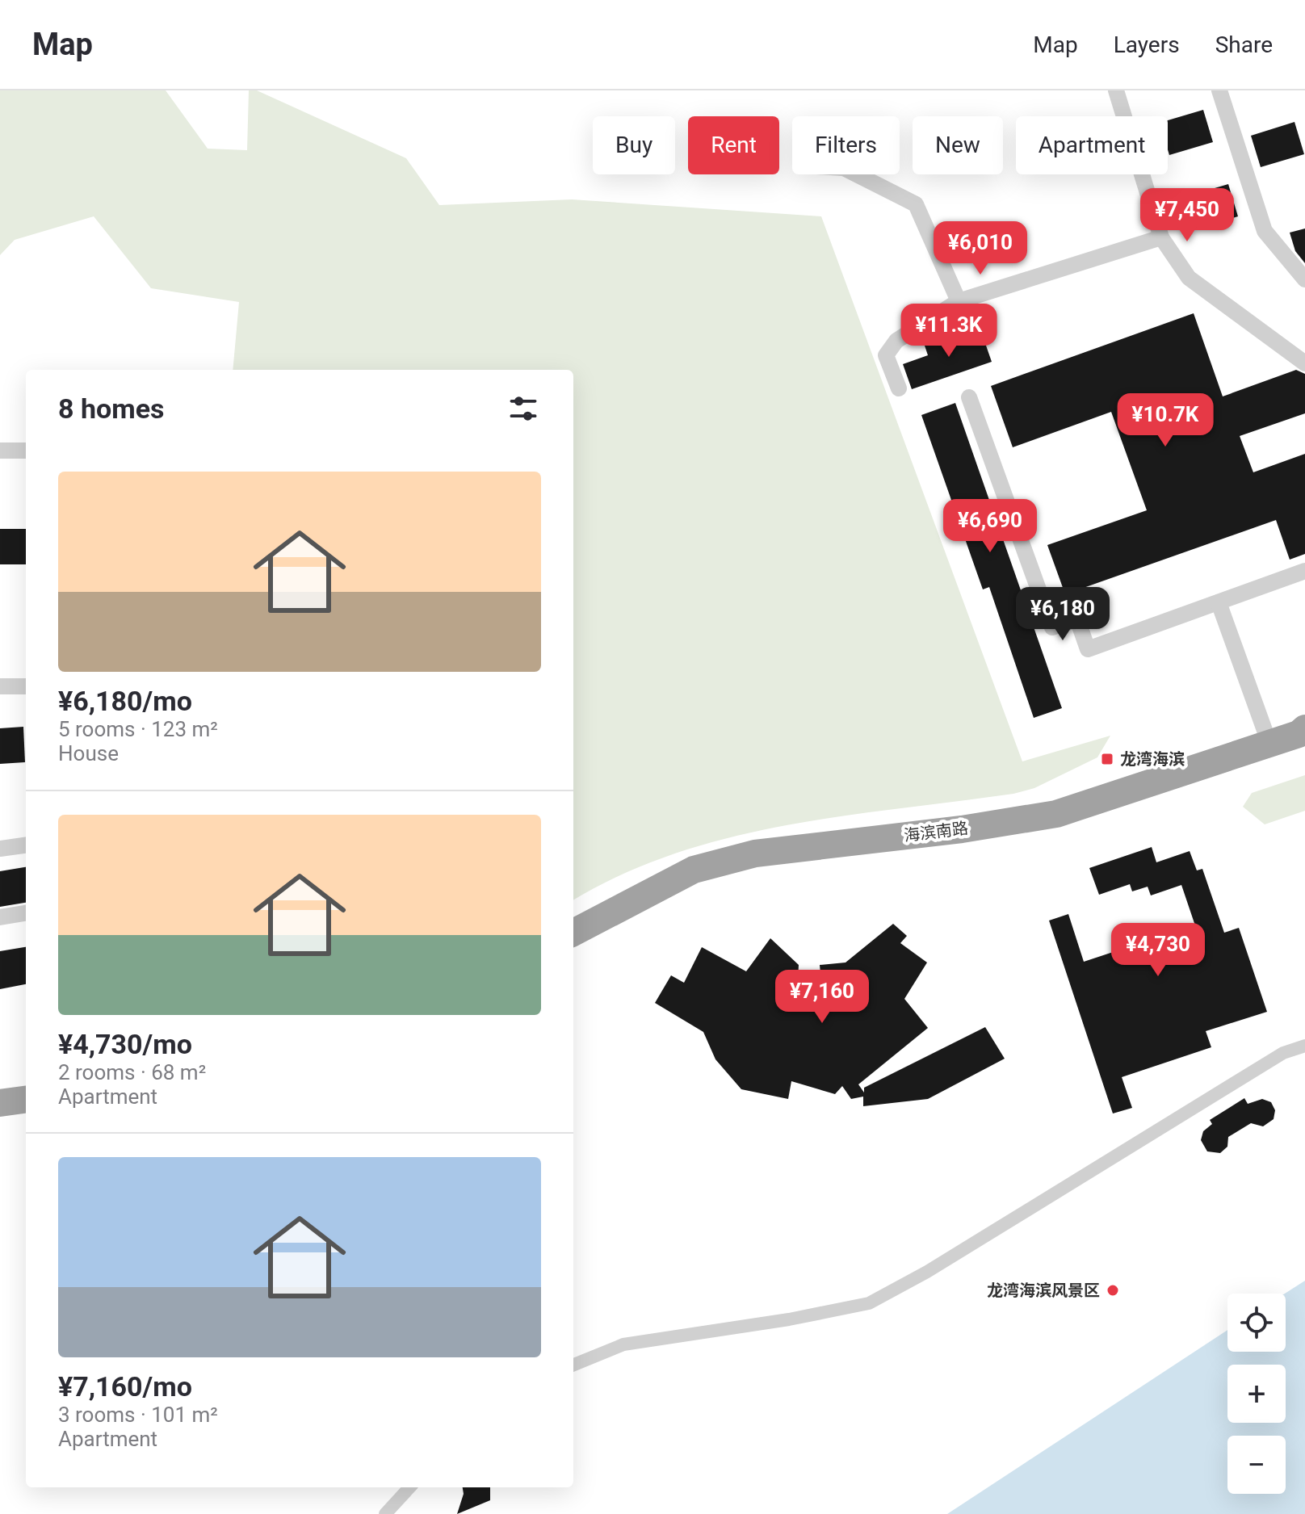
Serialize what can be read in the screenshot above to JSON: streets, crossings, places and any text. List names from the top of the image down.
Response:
{
  "streets": {
    "highway": ["海滨南路"]
  },
  "places": {
    "transit": ["龙湾海滨"],
    "other": ["龙湾海滨风景区"]
  },
  "page": {
    "header": "Map",
    "nav": ["Map", "Layers", "Share"],
    "chip": [
      "Buy",
      "Rent",
      "Filters",
      "New",
      "Apartment"
    ],
    "price": [
      "¥7,450",
      "¥6,010",
      "¥11.3K",
      "¥10.7K",
      "¥6,690",
      "¥6,180",
      "¥4,730",
      "¥7,160"
    ],
    "heading": "8 homes",
    "list": [
      {
        "name": "¥6,180/mo",
        "note": "5 rooms · 123 m² · House"
      },
      {
        "name": "¥4,730/mo",
        "note": "2 rooms · 68 m² · Apartment"
      },
      {
        "name": "¥7,160/mo",
        "note": "3 rooms · 101 m² · Apartment"
      }
    ],
    "map_buttons": ["+", "−"]
  }
}
